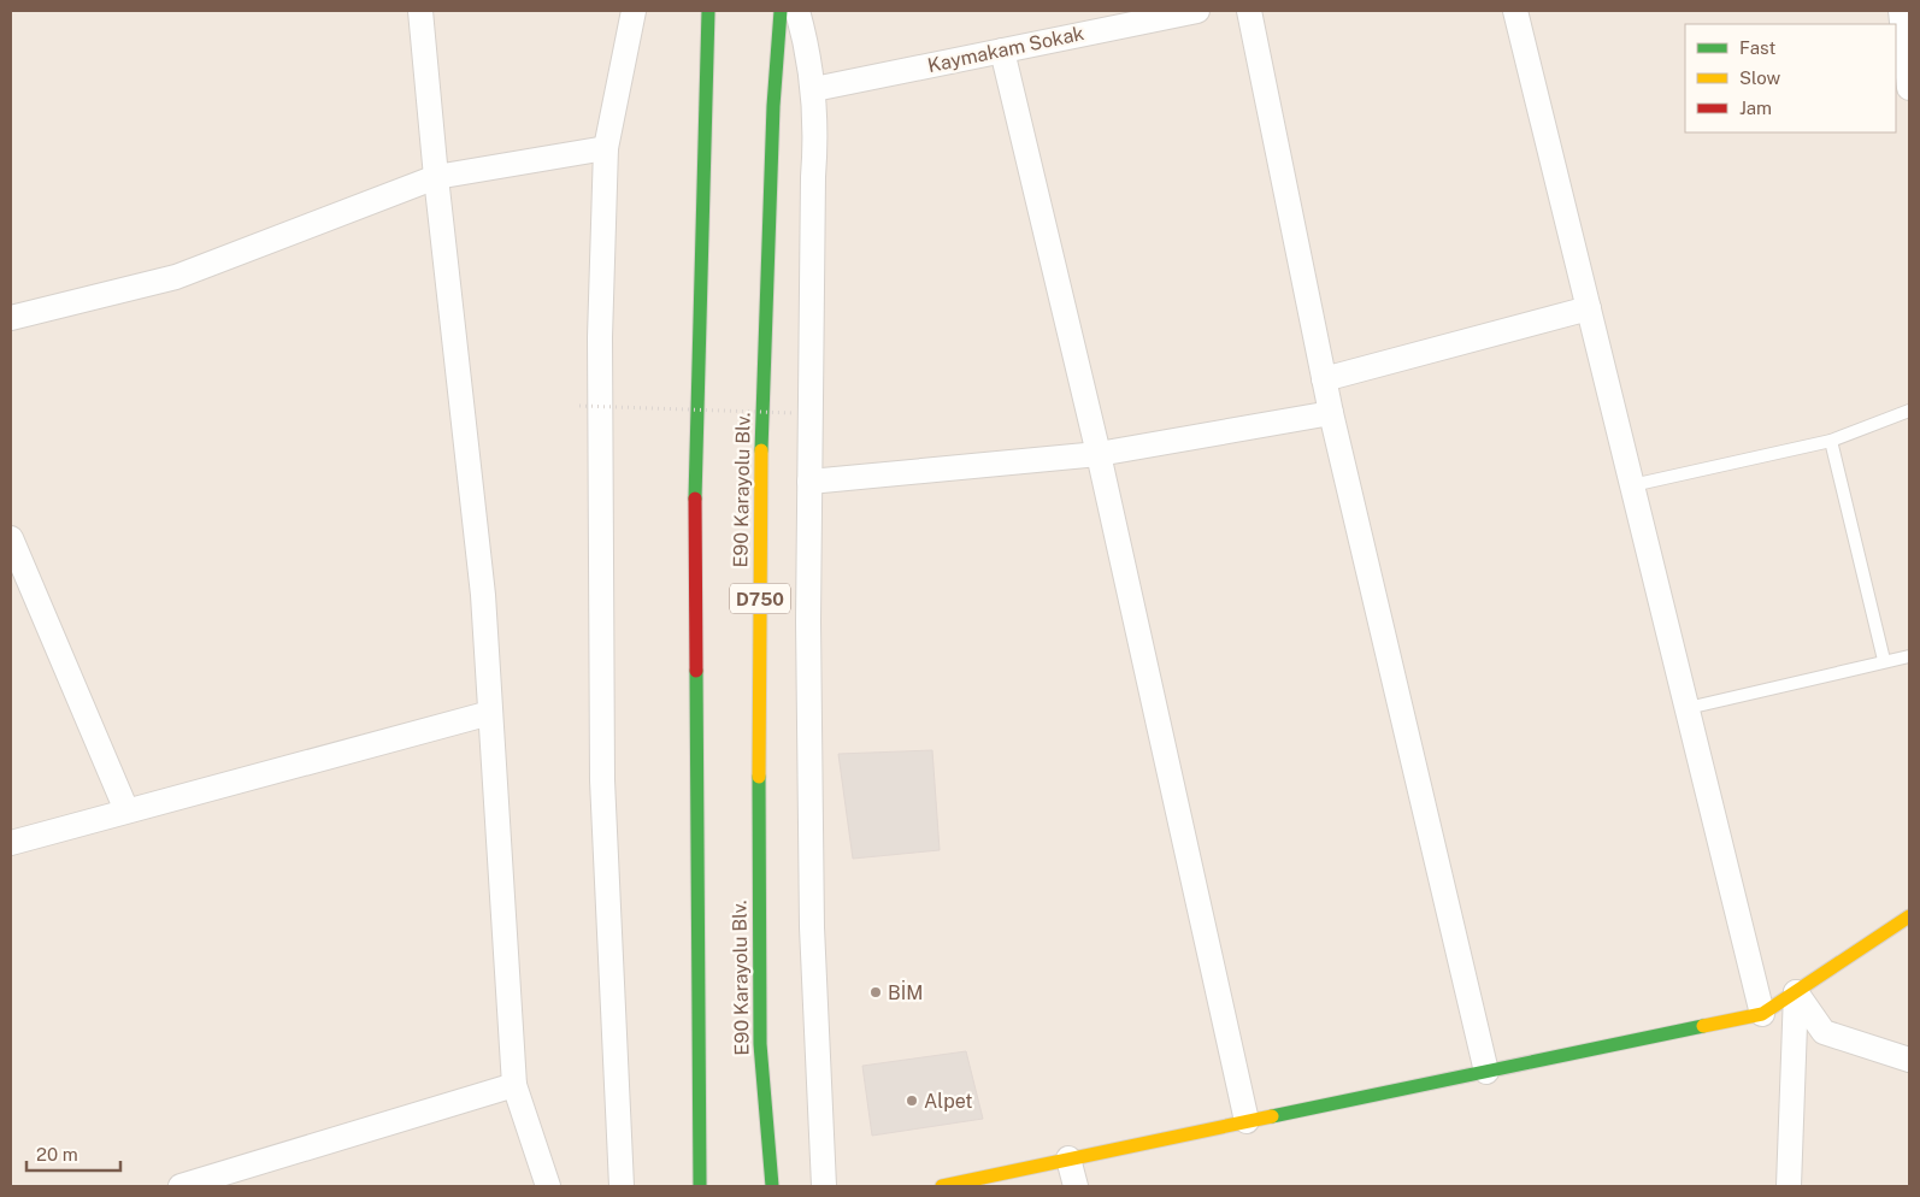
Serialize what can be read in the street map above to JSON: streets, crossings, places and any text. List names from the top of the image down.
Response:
{
  "streets": {
    "main road": ["E90 Karayolu Blv.", "D750"],
    "street": ["Kaymakam Sokak"]
  },
  "places": ["BİM", "Alpet"],
  "legend": ["Fast", "Slow", "Jam"],
  "scale_bar": "20 m"
}
